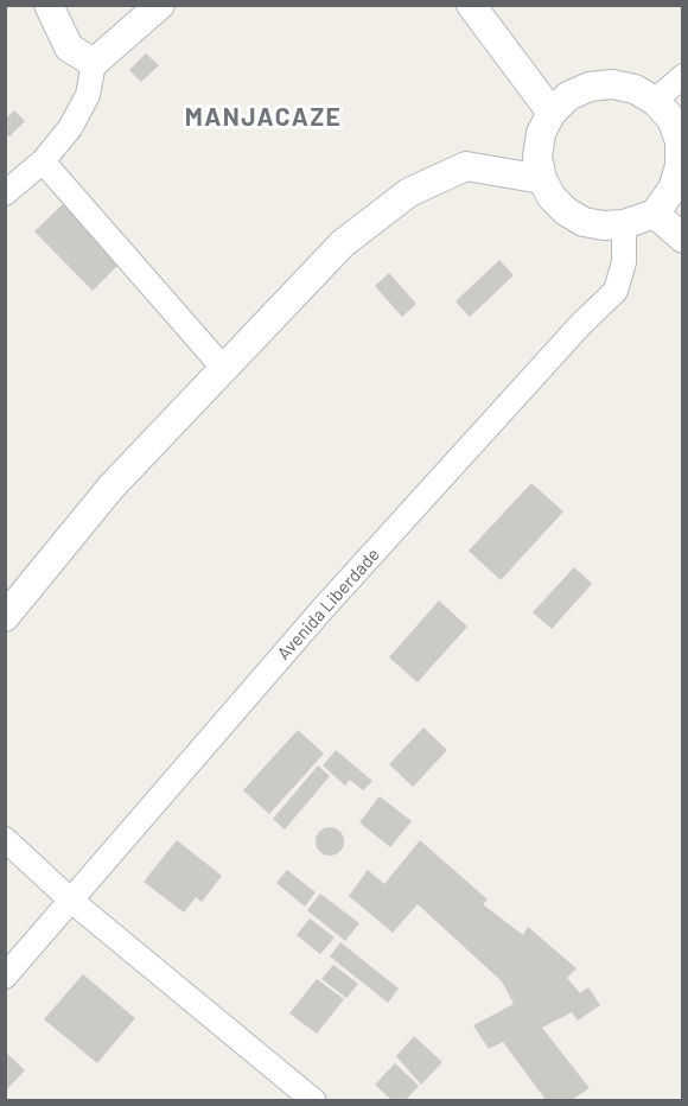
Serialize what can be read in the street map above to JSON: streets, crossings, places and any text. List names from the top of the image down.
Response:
{
  "streets": {
    "street": ["Avenida Liberdade"]
  },
  "districts": ["MANJACAZE"]
}
